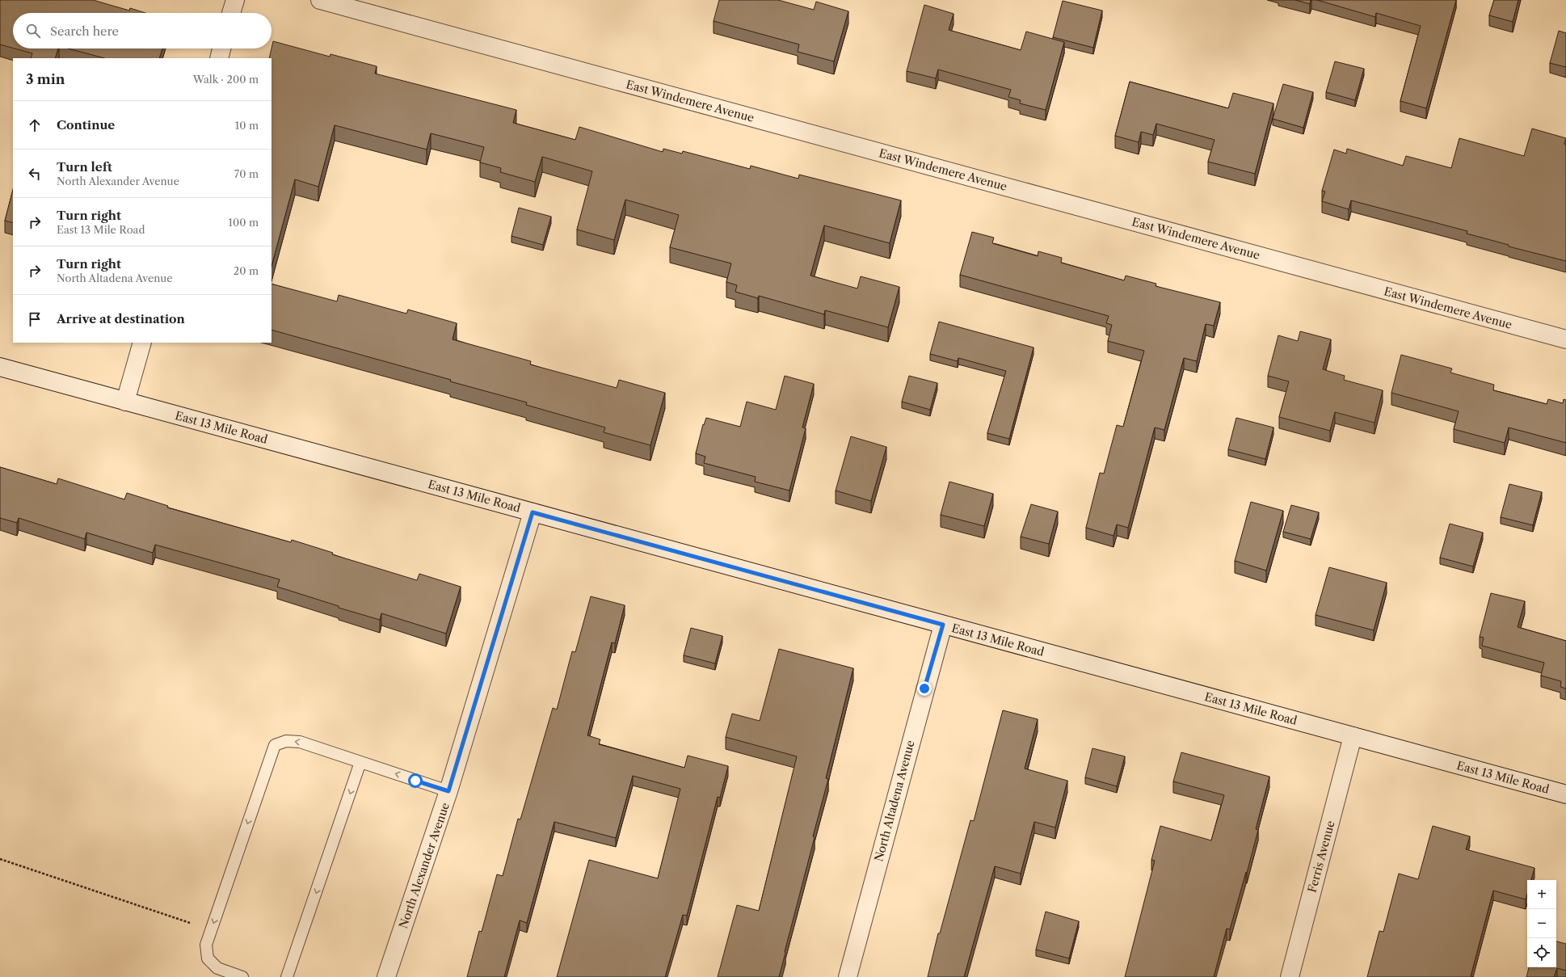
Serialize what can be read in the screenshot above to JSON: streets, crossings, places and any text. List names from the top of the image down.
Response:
{
  "streets": {
    "street": [
      "East Windemere Avenue",
      "East 13 Mile Road",
      "North Altadena Avenue",
      "Ferris Avenue",
      "North Alexander Avenue"
    ]
  },
  "crossings": [
    ["East 13 Mile Road", "North Altadena Avenue"],
    ["East 13 Mile Road", "Ferris Avenue"],
    ["East 13 Mile Road", "North Alexander Avenue"]
  ],
  "page": {
    "search": "Search here",
    "heading": ["3 min", "Walk · 200 m"],
    "list": [
      ["Continue", "10 m"],
      ["Turn left", "North Alexander Avenue", "70 m"],
      ["Turn right", "East 13 Mile Road", "100 m"],
      ["Turn right", "North Altadena Avenue", "20 m"],
      "Arrive at destination"
    ],
    "map_buttons": ["+", "−"]
  }
}
